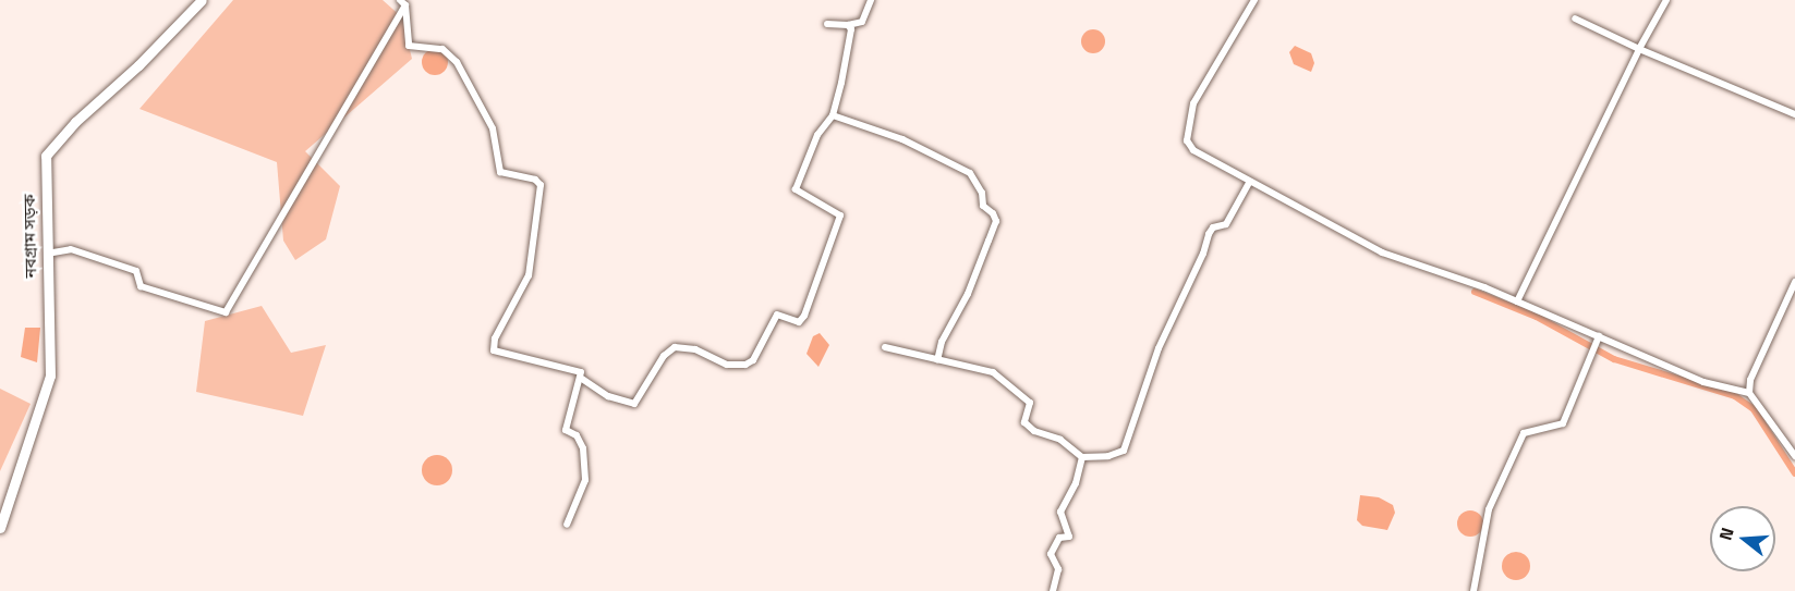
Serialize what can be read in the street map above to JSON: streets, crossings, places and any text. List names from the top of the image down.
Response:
{
  "streets": {
    "main road": ["নবগ্রাম সড়ক"]
  },
  "north": "left"
}
